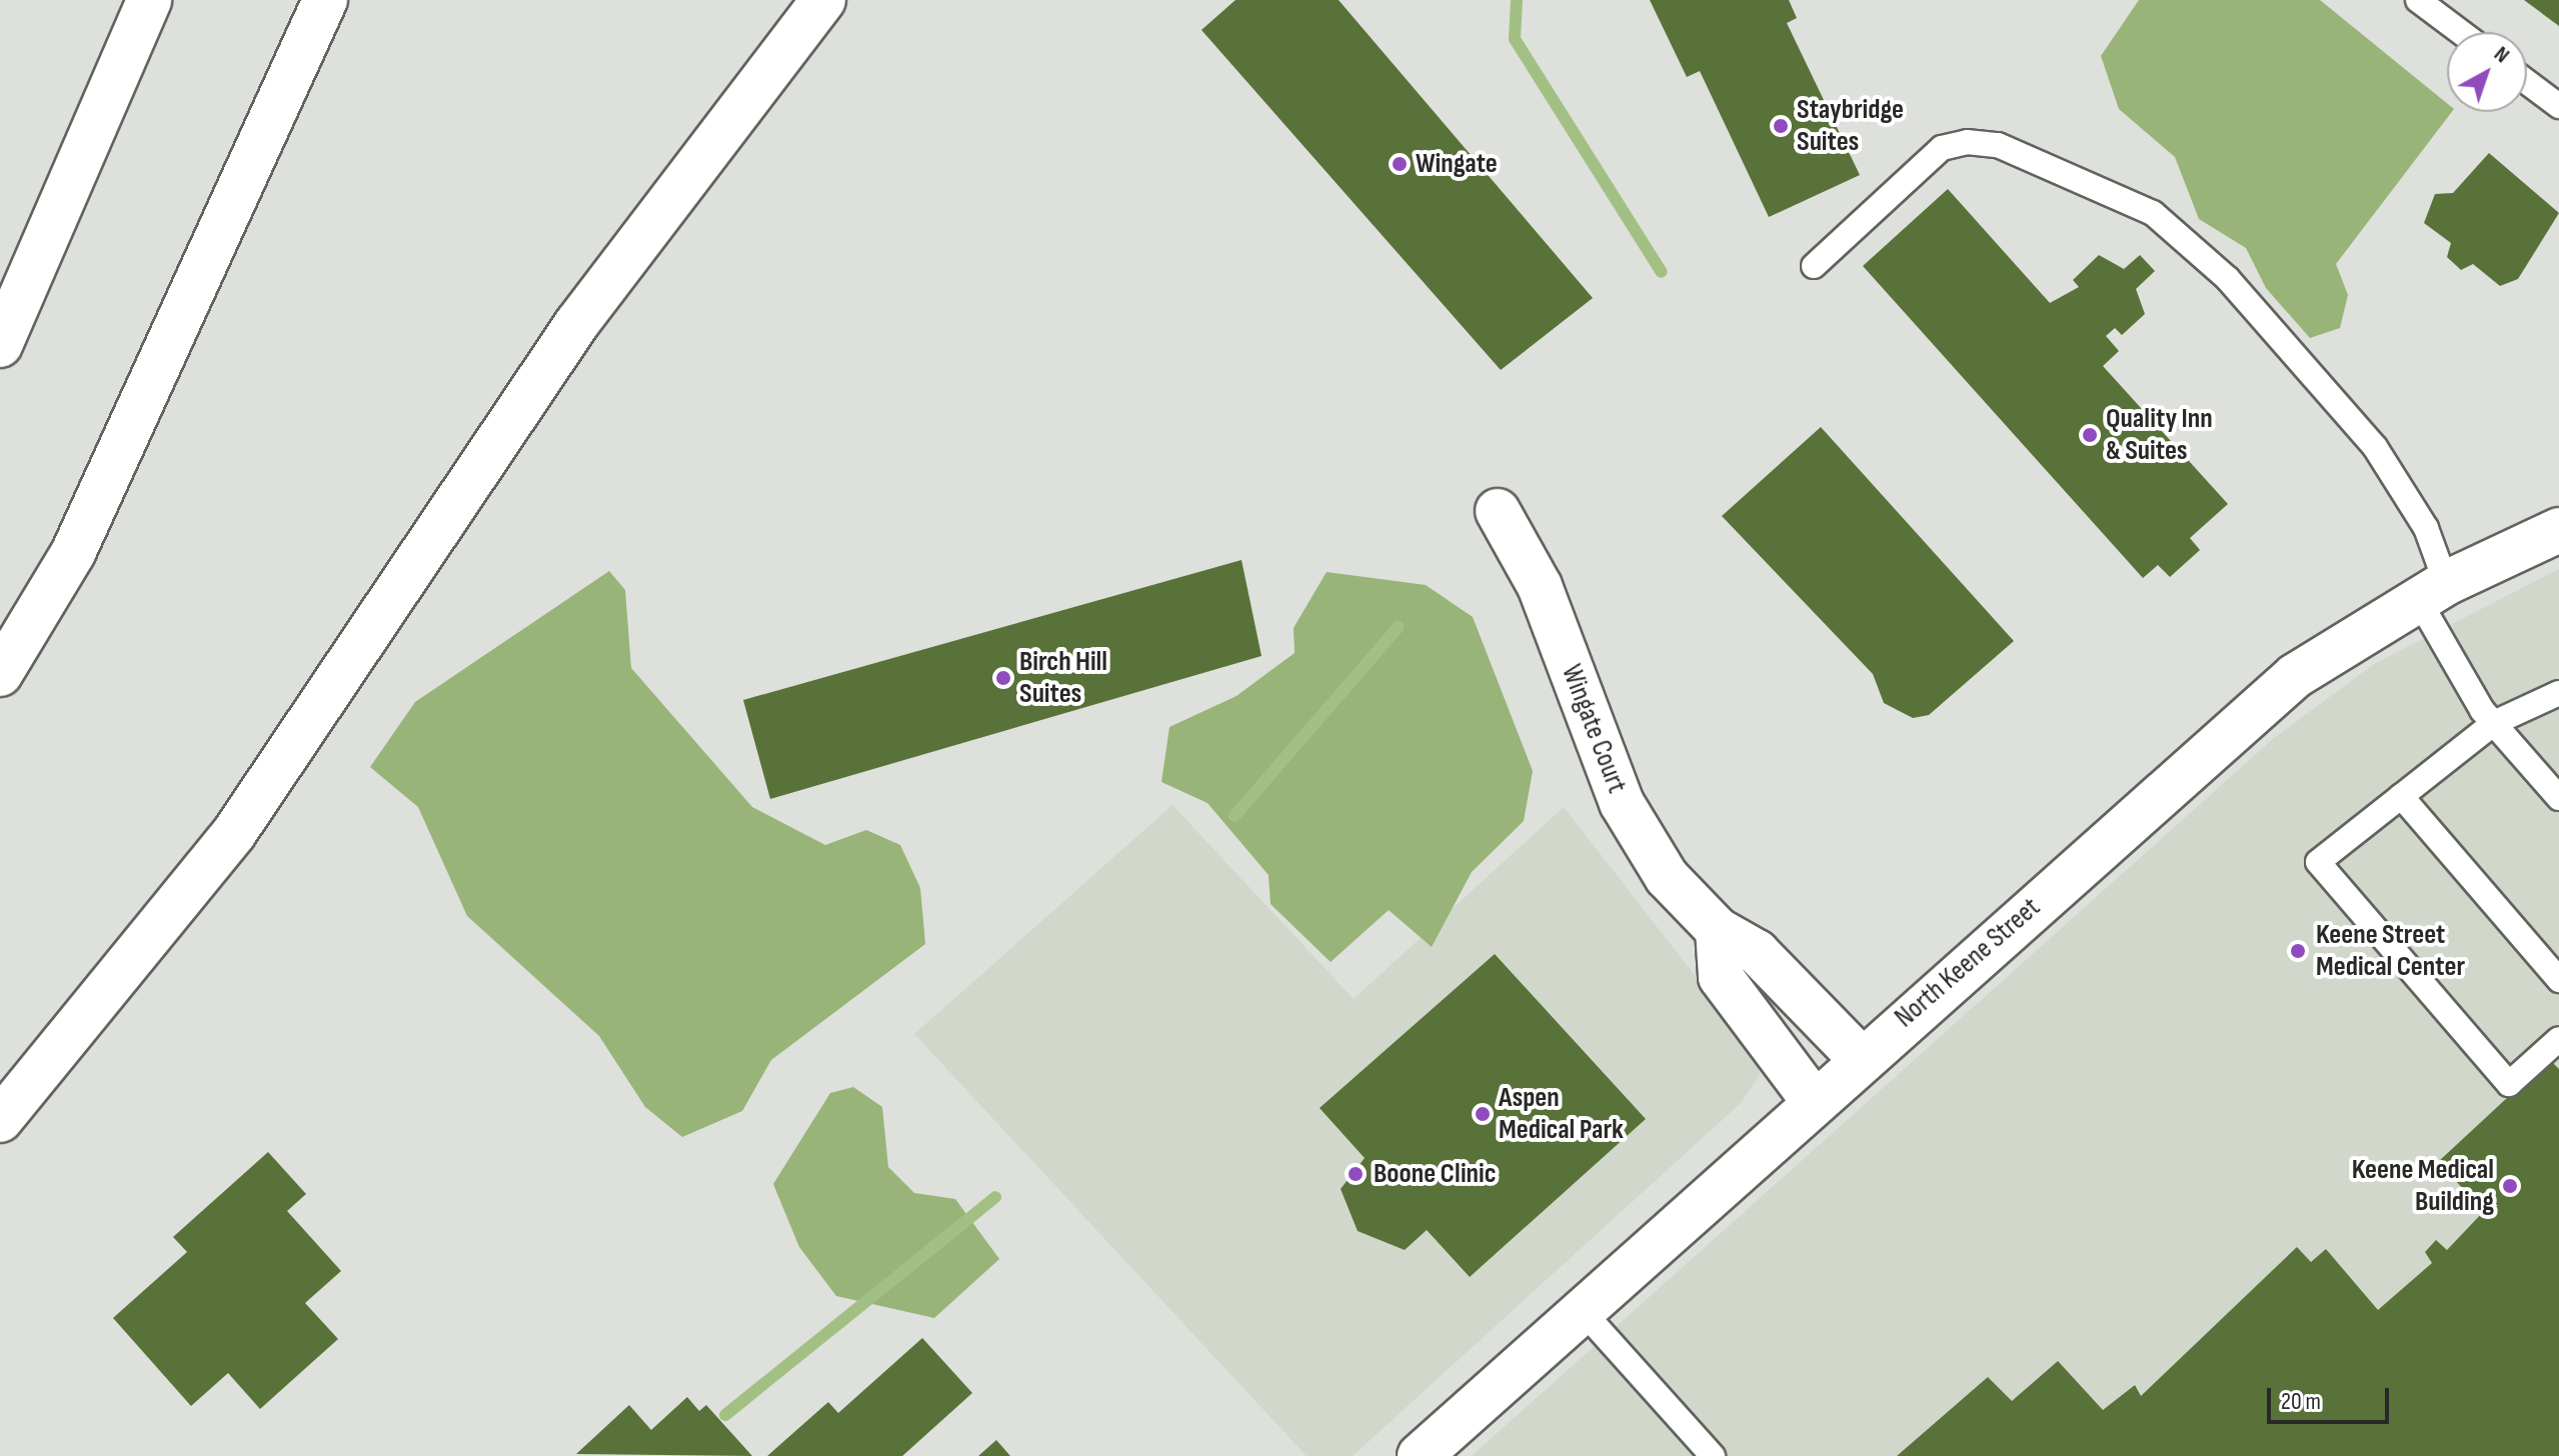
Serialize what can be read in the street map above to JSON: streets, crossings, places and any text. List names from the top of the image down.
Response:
{
  "streets": {
    "main road": ["Wingate Court", "North Keene Street"]
  },
  "crossings": [
    ["Wingate Court", "North Keene Street"]
  ],
  "places": [
    "Staybridge Suites",
    "Wingate",
    "Quality Inn & Suites",
    "Birch Hill Suites",
    "Keene Street Medical Center",
    "Aspen Medical Park",
    "Boone Clinic",
    "Keene Medical Building"
  ],
  "scale_bar": "20 m",
  "north": "top right"
}
